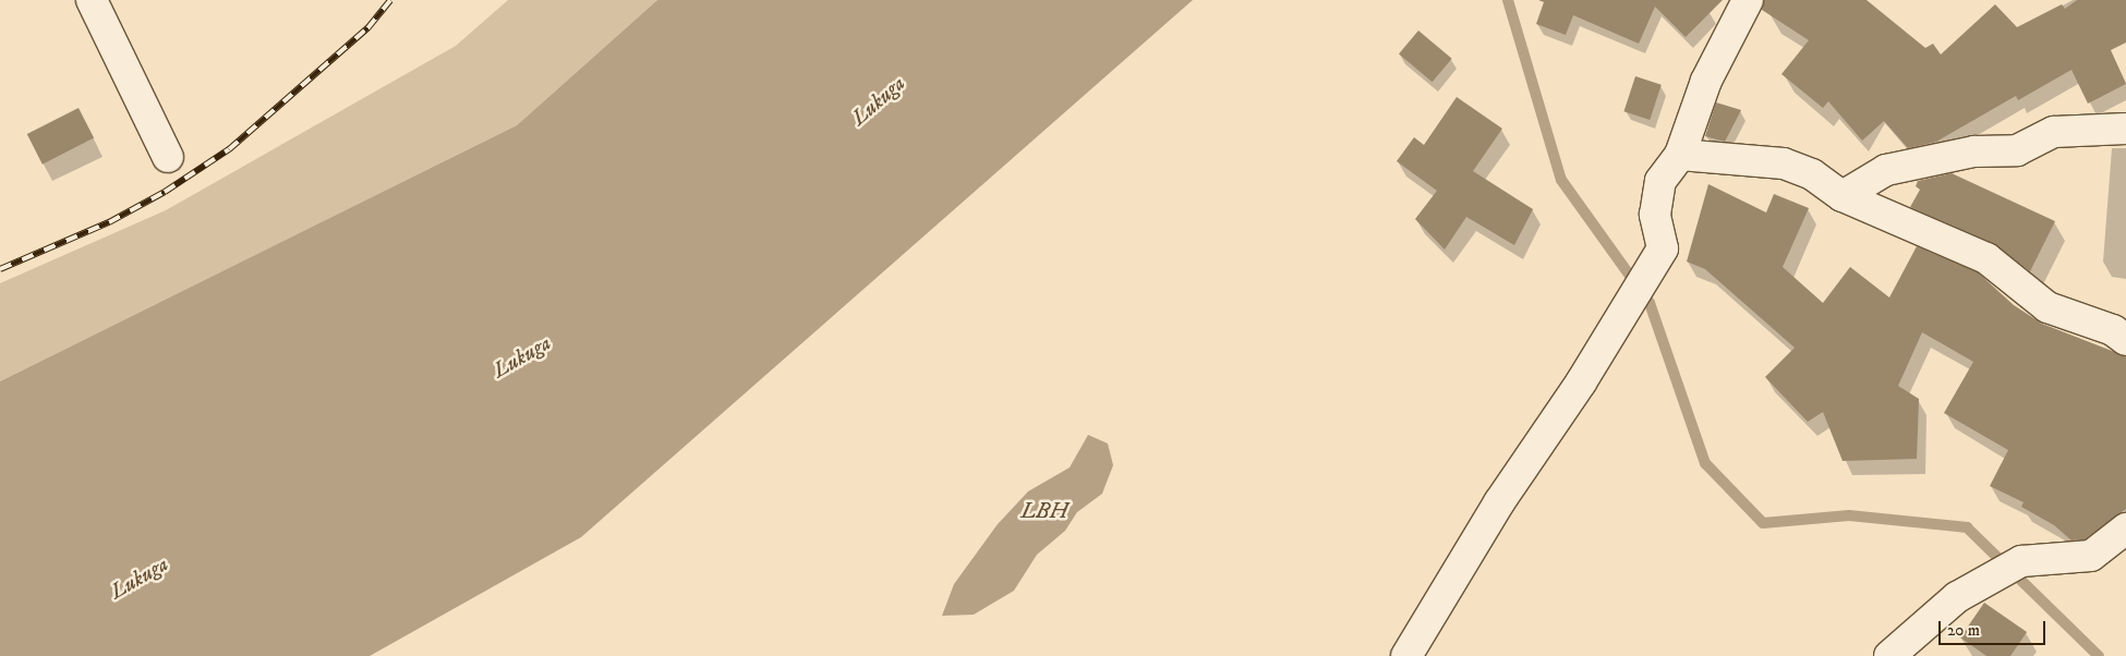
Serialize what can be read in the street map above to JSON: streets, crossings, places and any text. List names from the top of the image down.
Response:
{
  "water": ["Lukuga", "LBH"],
  "scale_bar": "20 m"
}
